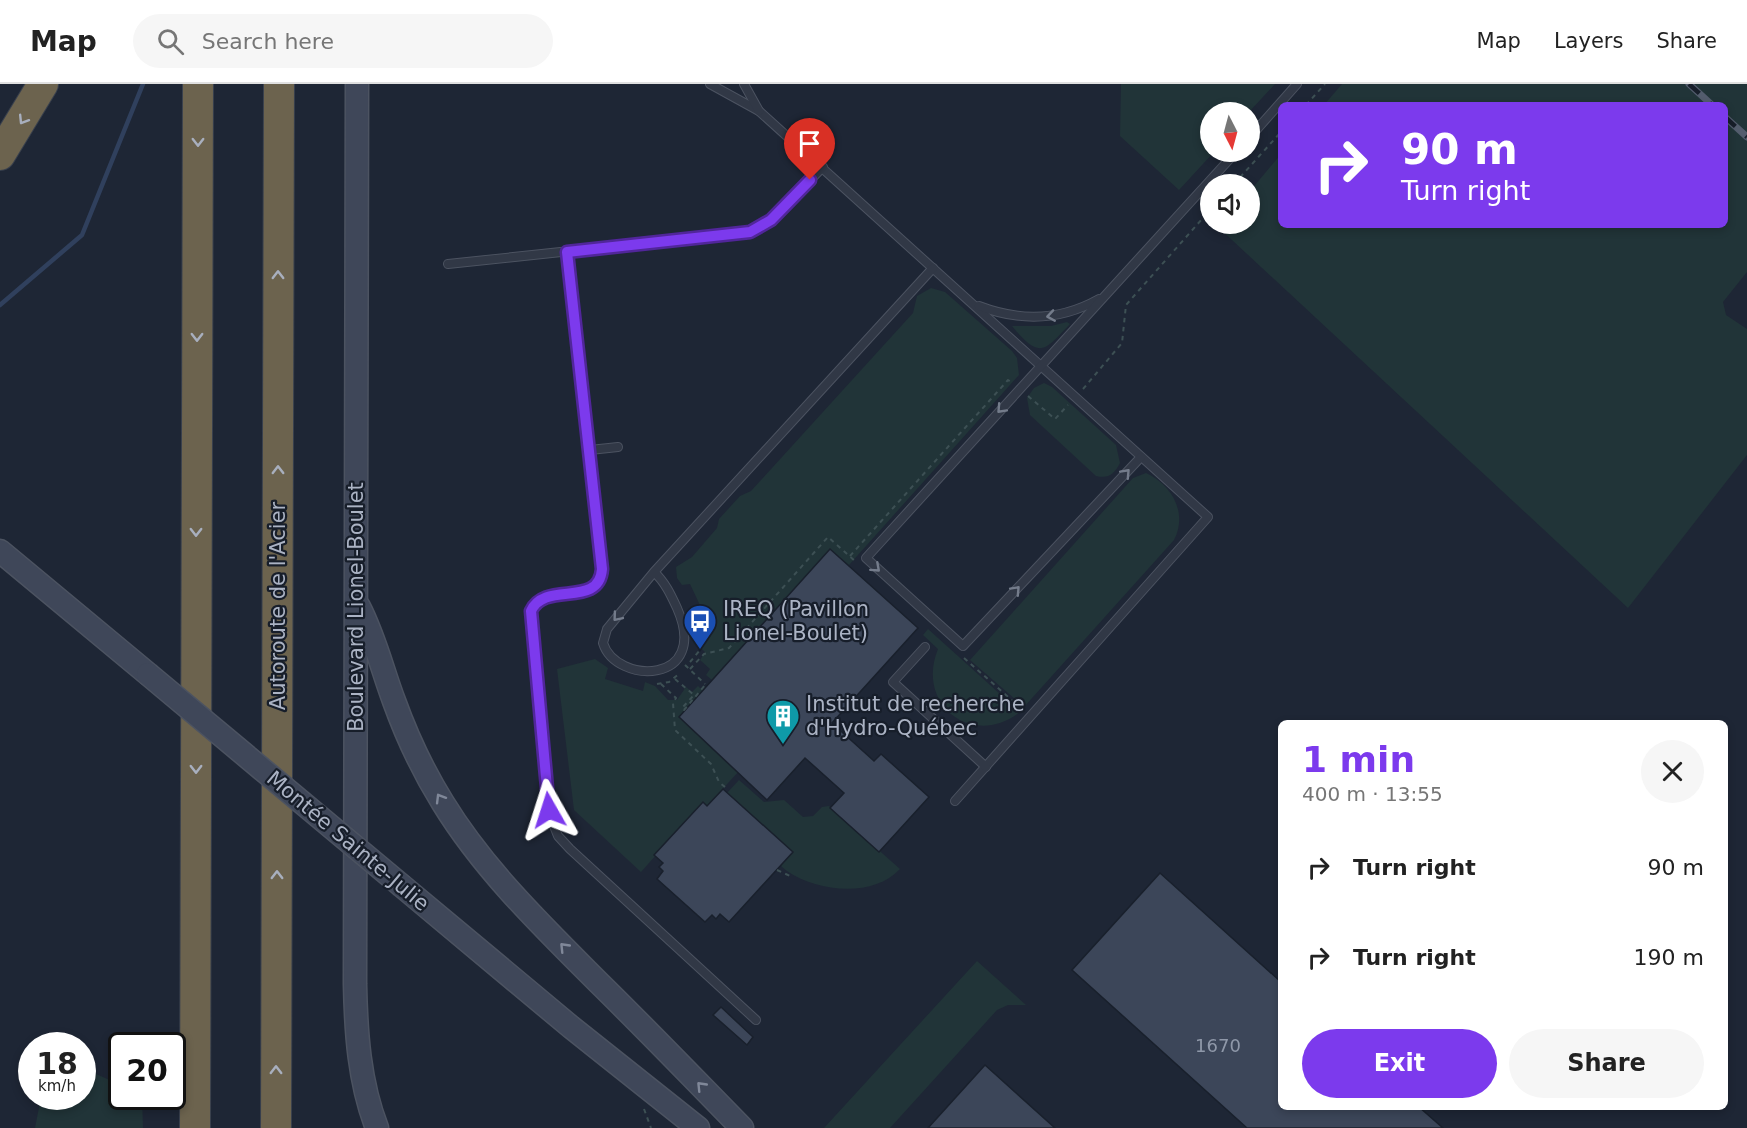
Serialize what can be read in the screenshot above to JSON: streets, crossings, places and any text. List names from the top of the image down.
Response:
{
  "streets": {
    "highway": ["Autoroute de l'Acier"],
    "main road": ["Boulevard Lionel-Boulet", "Montée Sainte-Julie"]
  },
  "places": {
    "bus stop": ["IREQ (Pavillon Lionel-Boulet)"],
    "building": ["Institut de recherche d'Hydro-Québec"]
  },
  "house_numbers": ["1670"],
  "north": "bottom",
  "page": {
    "header": "Map",
    "search": "Search here",
    "nav": ["Map", "Layers", "Share"],
    "turn": ["90 m", "Turn right"],
    "heading": ["1 min", "400 m · 13:55"],
    "list": [
      {
        "name": "Turn right",
        "value": "90 m"
      },
      {
        "name": "Turn right",
        "value": "190 m"
      }
    ],
    "buttons": ["Exit", "Share"],
    "speed": "18 km/h",
    "limit": "20"
  }
}
